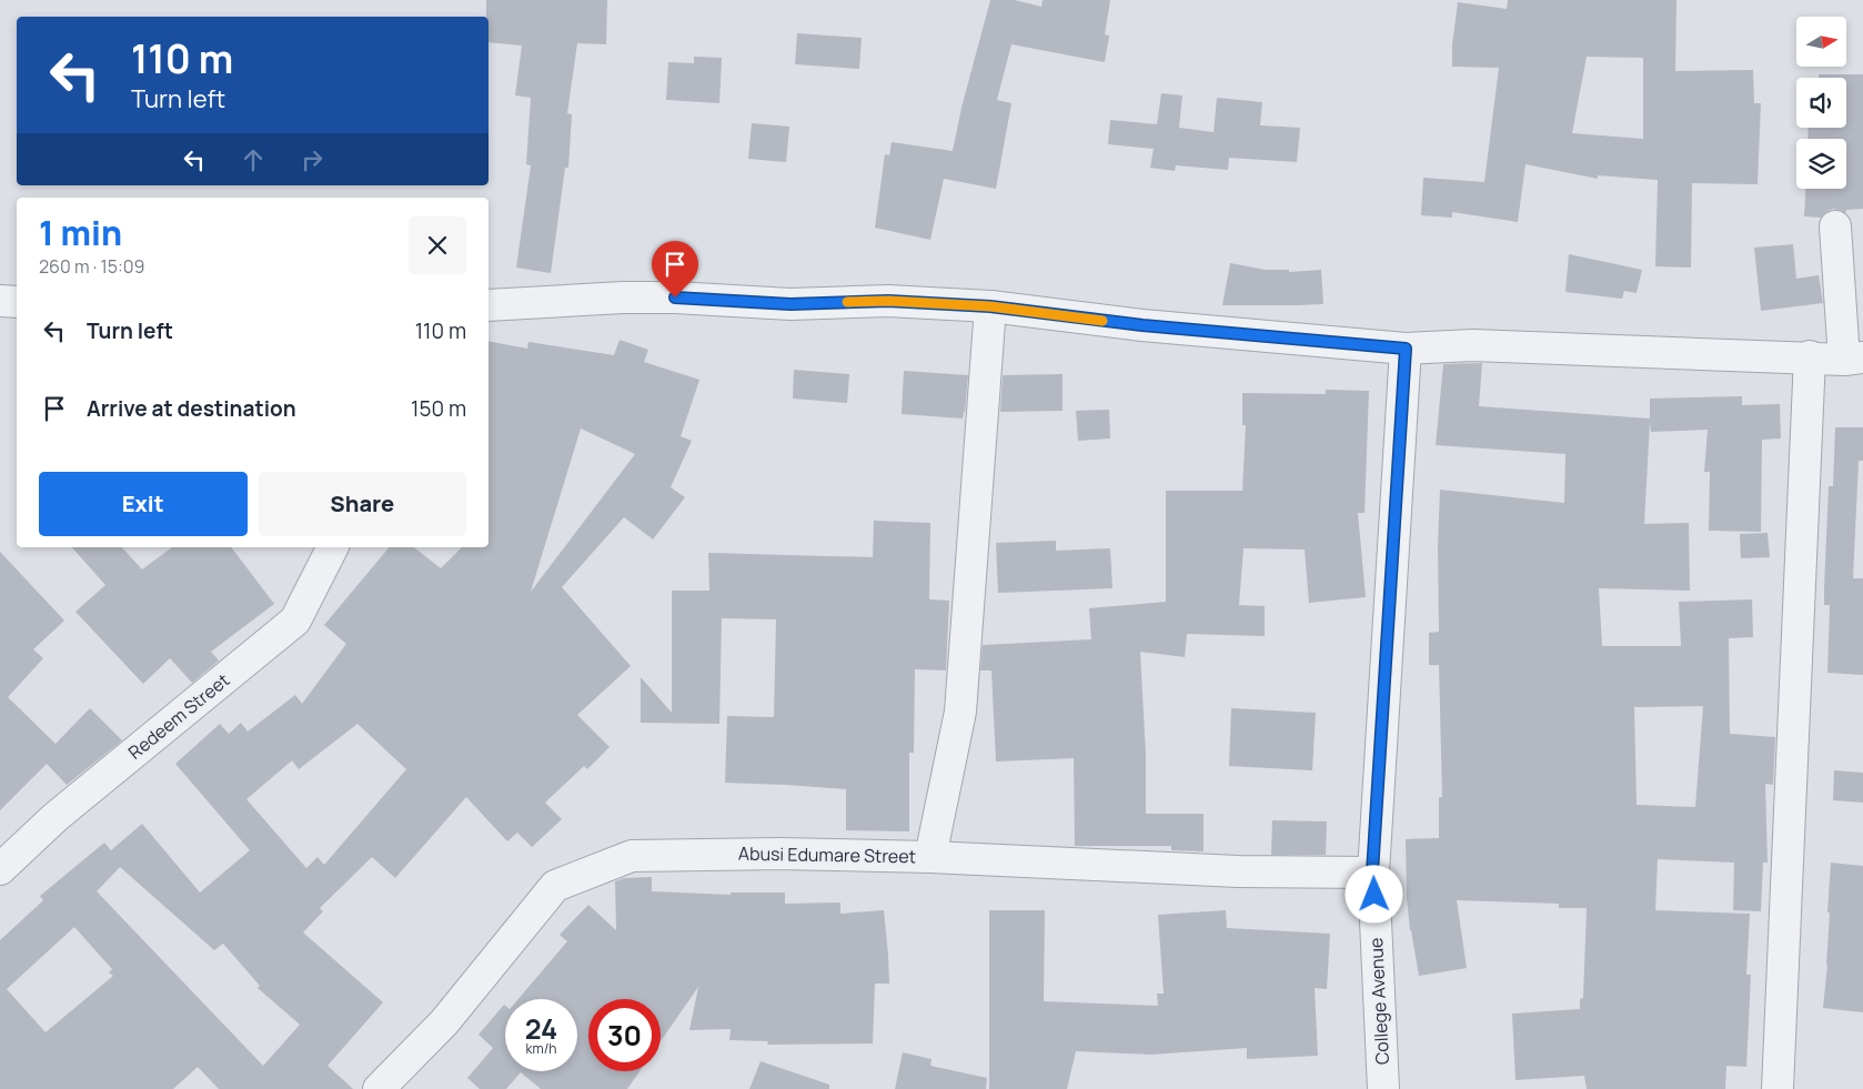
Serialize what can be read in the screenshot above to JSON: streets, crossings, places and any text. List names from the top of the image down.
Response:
{
  "streets": {
    "street": ["Redeem Street", "Abusi Edumare Street", "College Avenue"]
  },
  "crossings": [
    ["Abusi Edumare Street", "College Avenue"]
  ],
  "north": "right",
  "page": {
    "turn": ["110 m", "Turn left"],
    "heading": ["1 min", "260 m · 15:09"],
    "list": [
      {
        "name": "Turn left",
        "value": "110 m"
      },
      {
        "name": "Arrive at destination",
        "value": "150 m"
      }
    ],
    "buttons": ["Exit", "Share"],
    "speed": "24 km/h",
    "limit": "30"
  }
}
